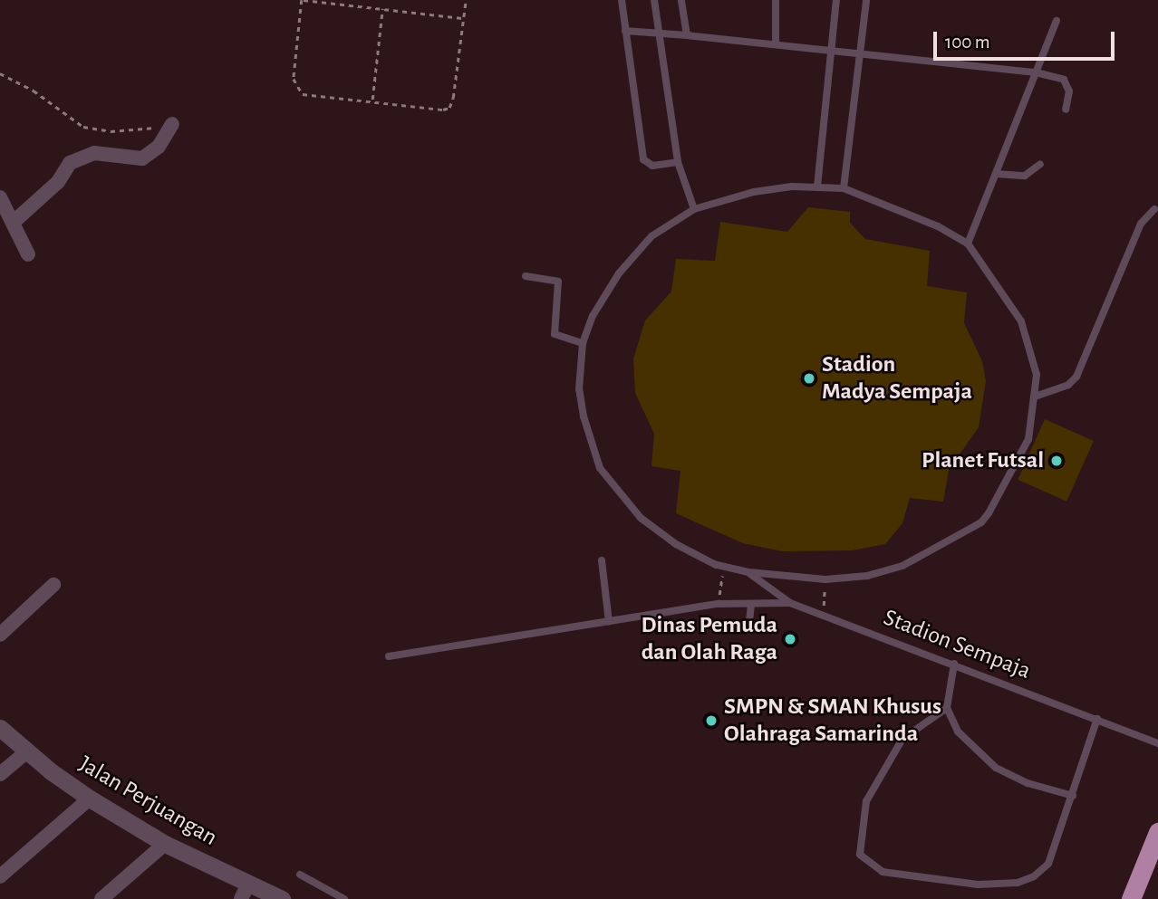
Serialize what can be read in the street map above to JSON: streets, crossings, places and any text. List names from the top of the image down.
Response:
{
  "streets": {
    "street": ["Jalan Perjuangan"],
    "lane": ["Stadion Sempaja"]
  },
  "places": [
    "Stadion Madya Sempaja",
    "Planet Futsal",
    "Dinas Pemuda dan Olah Raga",
    "SMPN & SMAN Khusus Olahraga Samarinda"
  ],
  "scale_bar": "100 m"
}
